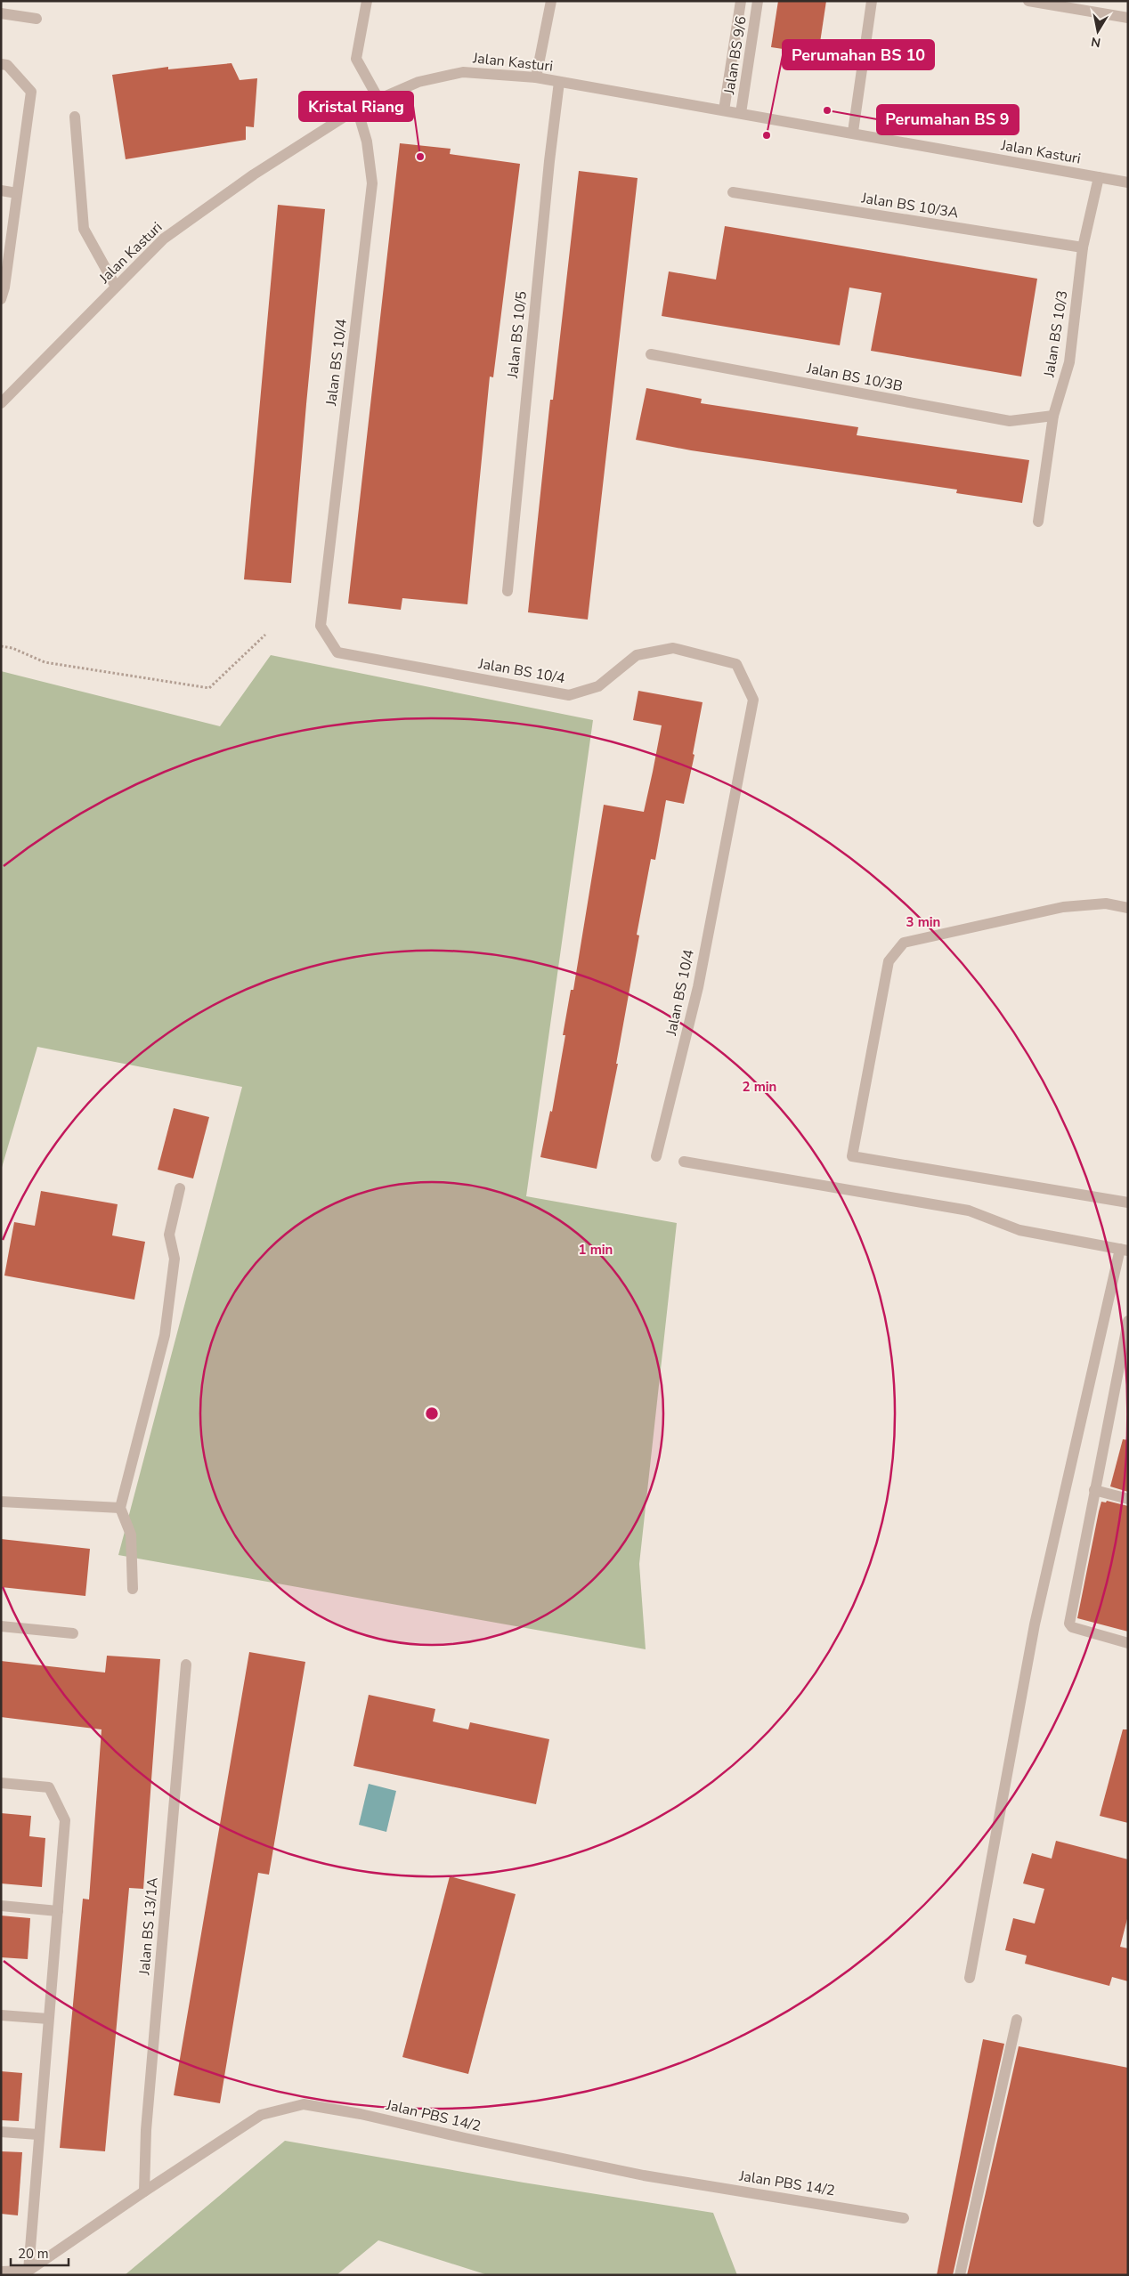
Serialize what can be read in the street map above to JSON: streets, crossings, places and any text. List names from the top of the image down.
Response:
{
  "streets": {
    "street": [
      "Jalan BS 9/6",
      "Jalan Kasturi",
      "Jalan BS 10/3A",
      "Jalan BS 10/3",
      "Jalan BS 10/5",
      "Jalan BS 10/4",
      "Jalan BS 10/3B",
      "Jalan BS 13/1A",
      "Jalan PBS 14/2"
    ]
  },
  "crossings": [
    ["Jalan BS 9/6", "Jalan Kasturi"],
    ["Jalan Kasturi", "Jalan BS 10/3"],
    ["Jalan Kasturi", "Jalan BS 10/5"],
    ["Jalan Kasturi", "Jalan BS 10/4"],
    ["Jalan BS 10/3A", "Jalan BS 10/3"],
    ["Jalan BS 10/3", "Jalan BS 10/3B"],
    ["Jalan BS 13/1A", "Jalan PBS 14/2"]
  ],
  "places": ["Perumahan BS 9", "Perumahan BS 10", "Kristal Riang"],
  "scale_bar": "20 m",
  "north": "bottom",
  "rings": ["3 min", "2 min", "1 min"]
}
